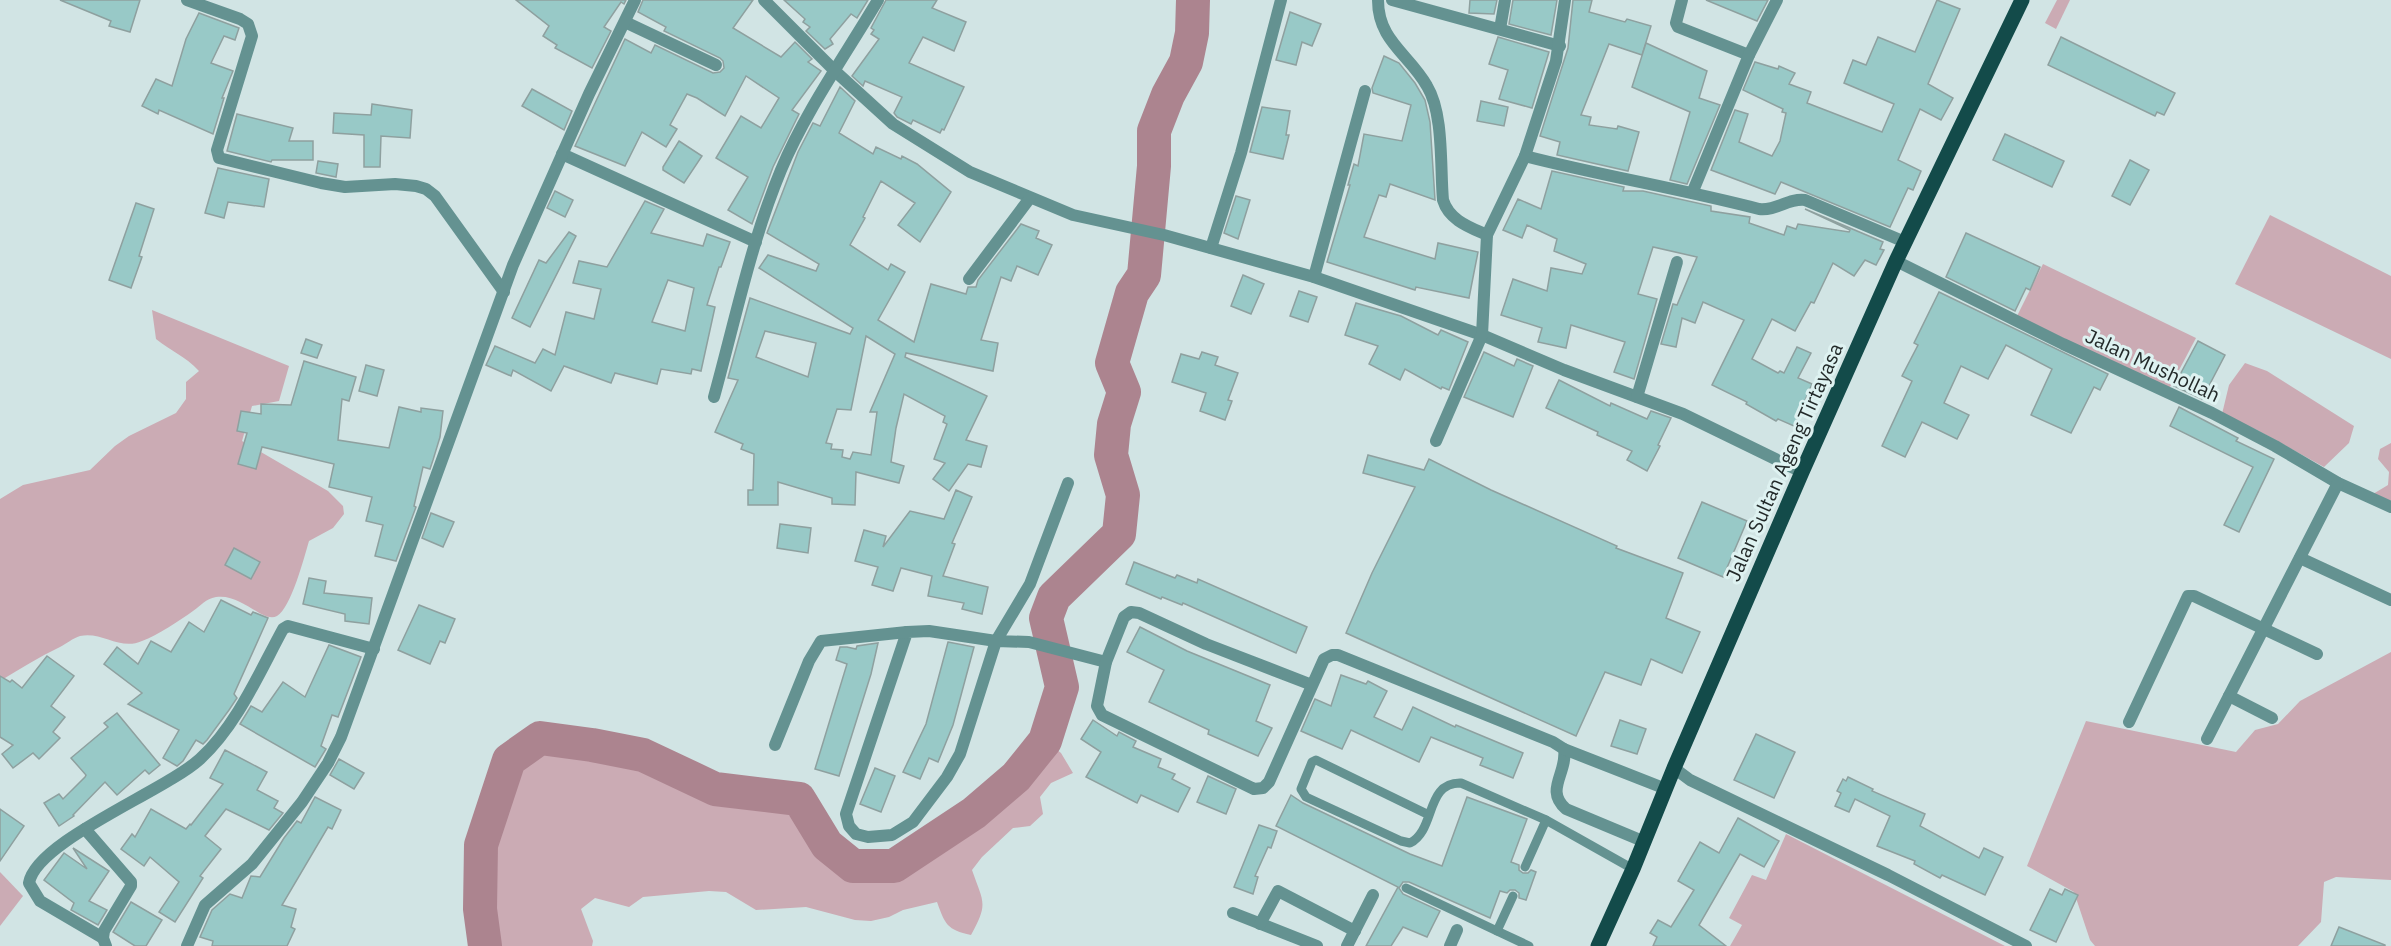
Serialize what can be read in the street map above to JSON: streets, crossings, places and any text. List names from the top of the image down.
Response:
{
  "streets": {
    "main road": ["Jalan Sultan Ageng Tirtayasa"],
    "street": ["Jalan Mushollah"]
  },
  "crossings": [
    ["Jalan Mushollah", "Jalan Sultan Ageng Tirtayasa"]
  ]
}
